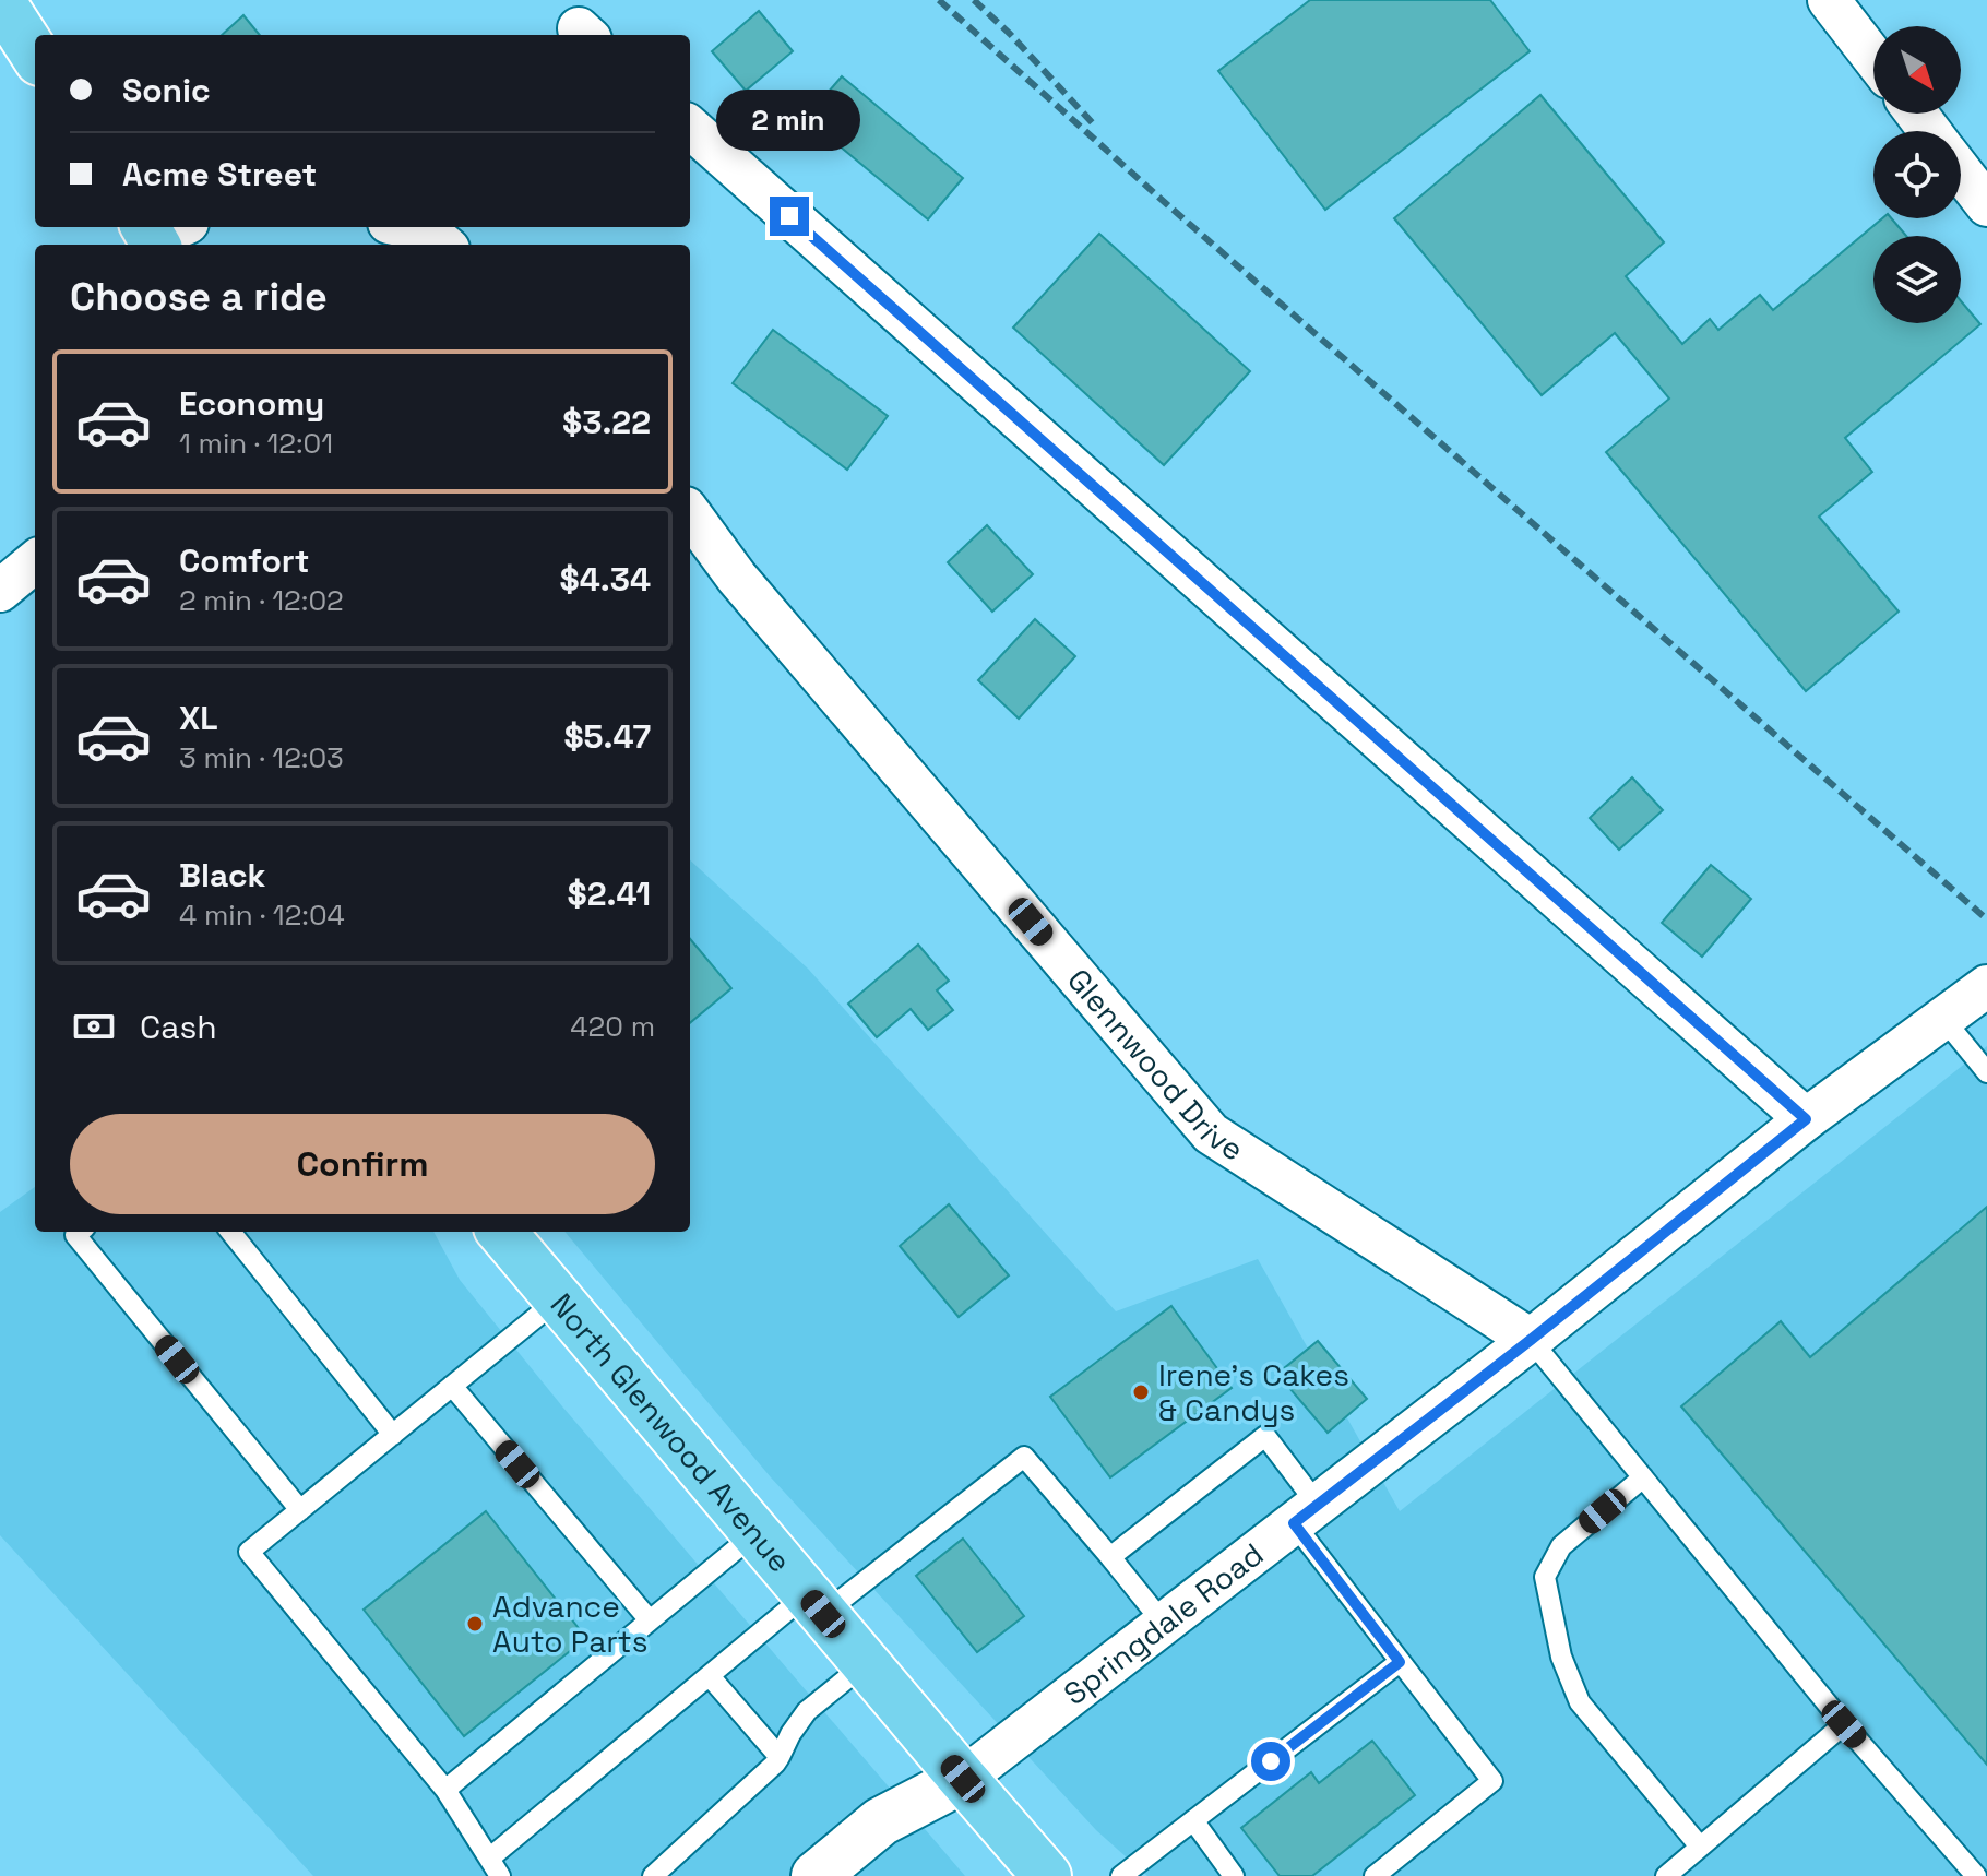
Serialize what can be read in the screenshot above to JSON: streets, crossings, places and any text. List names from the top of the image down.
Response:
{
  "streets": {
    "main road": ["North Glenwood Avenue"],
    "street": ["Glennwood Drive", "Springdale Road"]
  },
  "crossings": [
    ["Glennwood Drive", "Springdale Road"],
    ["North Glenwood Avenue", "Springdale Road"]
  ],
  "places": ["Irene's Cakes & Candys", "Advance Auto Parts"],
  "north": "bottom right",
  "page": {
    "banner": ["Sonic", "Acme Street"],
    "bubble": "2 min",
    "heading": "Choose a ride",
    "list": [
      {
        "name": "Economy",
        "note": "1 min · 12:01",
        "value": "$3.22"
      },
      {
        "name": "Comfort",
        "note": "2 min · 12:02",
        "value": "$4.34"
      },
      {
        "name": "XL",
        "note": "3 min · 12:03",
        "value": "$5.47"
      },
      {
        "name": "Black",
        "note": "4 min · 12:04",
        "value": "$2.41"
      }
    ],
    "pay": ["Cash", "420 m"],
    "buttons": "Confirm"
  }
}
